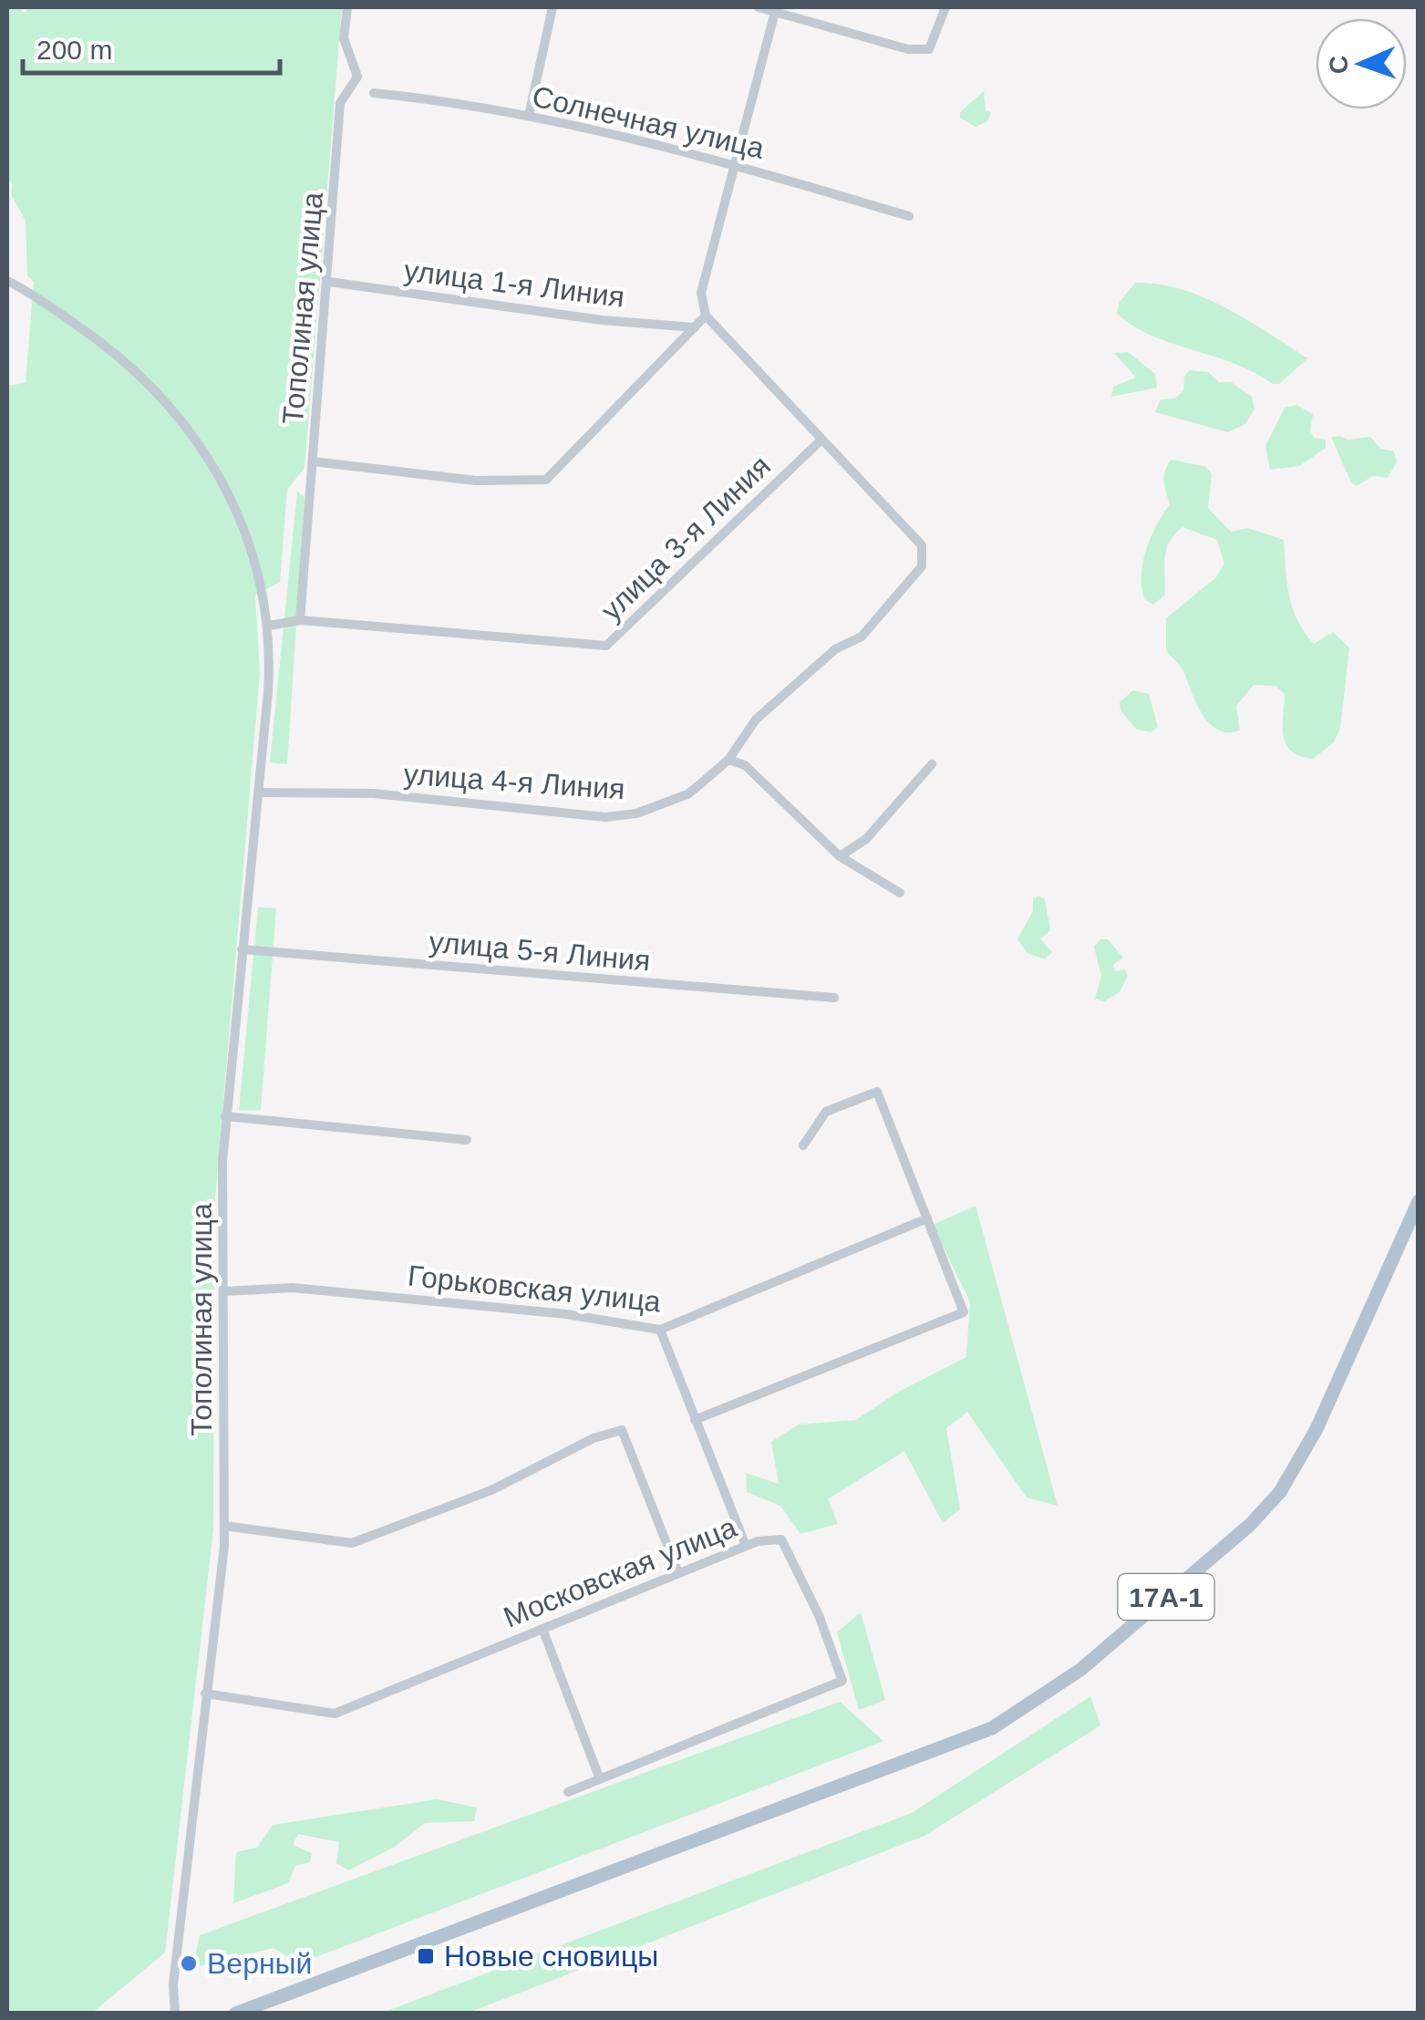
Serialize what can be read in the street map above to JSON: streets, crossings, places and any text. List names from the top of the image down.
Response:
{
  "streets": {
    "main road": ["17А-1"],
    "street": [
      "Солнечная улица",
      "улица 1-я Линия",
      "Тополиная улица",
      "улица 3-я Линия",
      "улица 4-я Линия",
      "улица 5-я Линия",
      "Горьковская улица",
      "Московская улица"
    ]
  },
  "crossings": [
    ["улица 1-я Линия", "Тополиная улица"],
    ["Тополиная улица", "улица 3-я Линия"],
    ["Тополиная улица", "улица 4-я Линия"],
    ["Тополиная улица", "улица 5-я Линия"],
    ["Тополиная улица", "Горьковская улица"],
    ["Тополиная улица", "Московская улица"],
    ["улица 3-я Линия", "улица 4-я Линия"]
  ],
  "places": {
    "transit": ["Новые сновицы"],
    "other": ["Верный"]
  },
  "scale_bar": "200 m",
  "north": "left"
}
